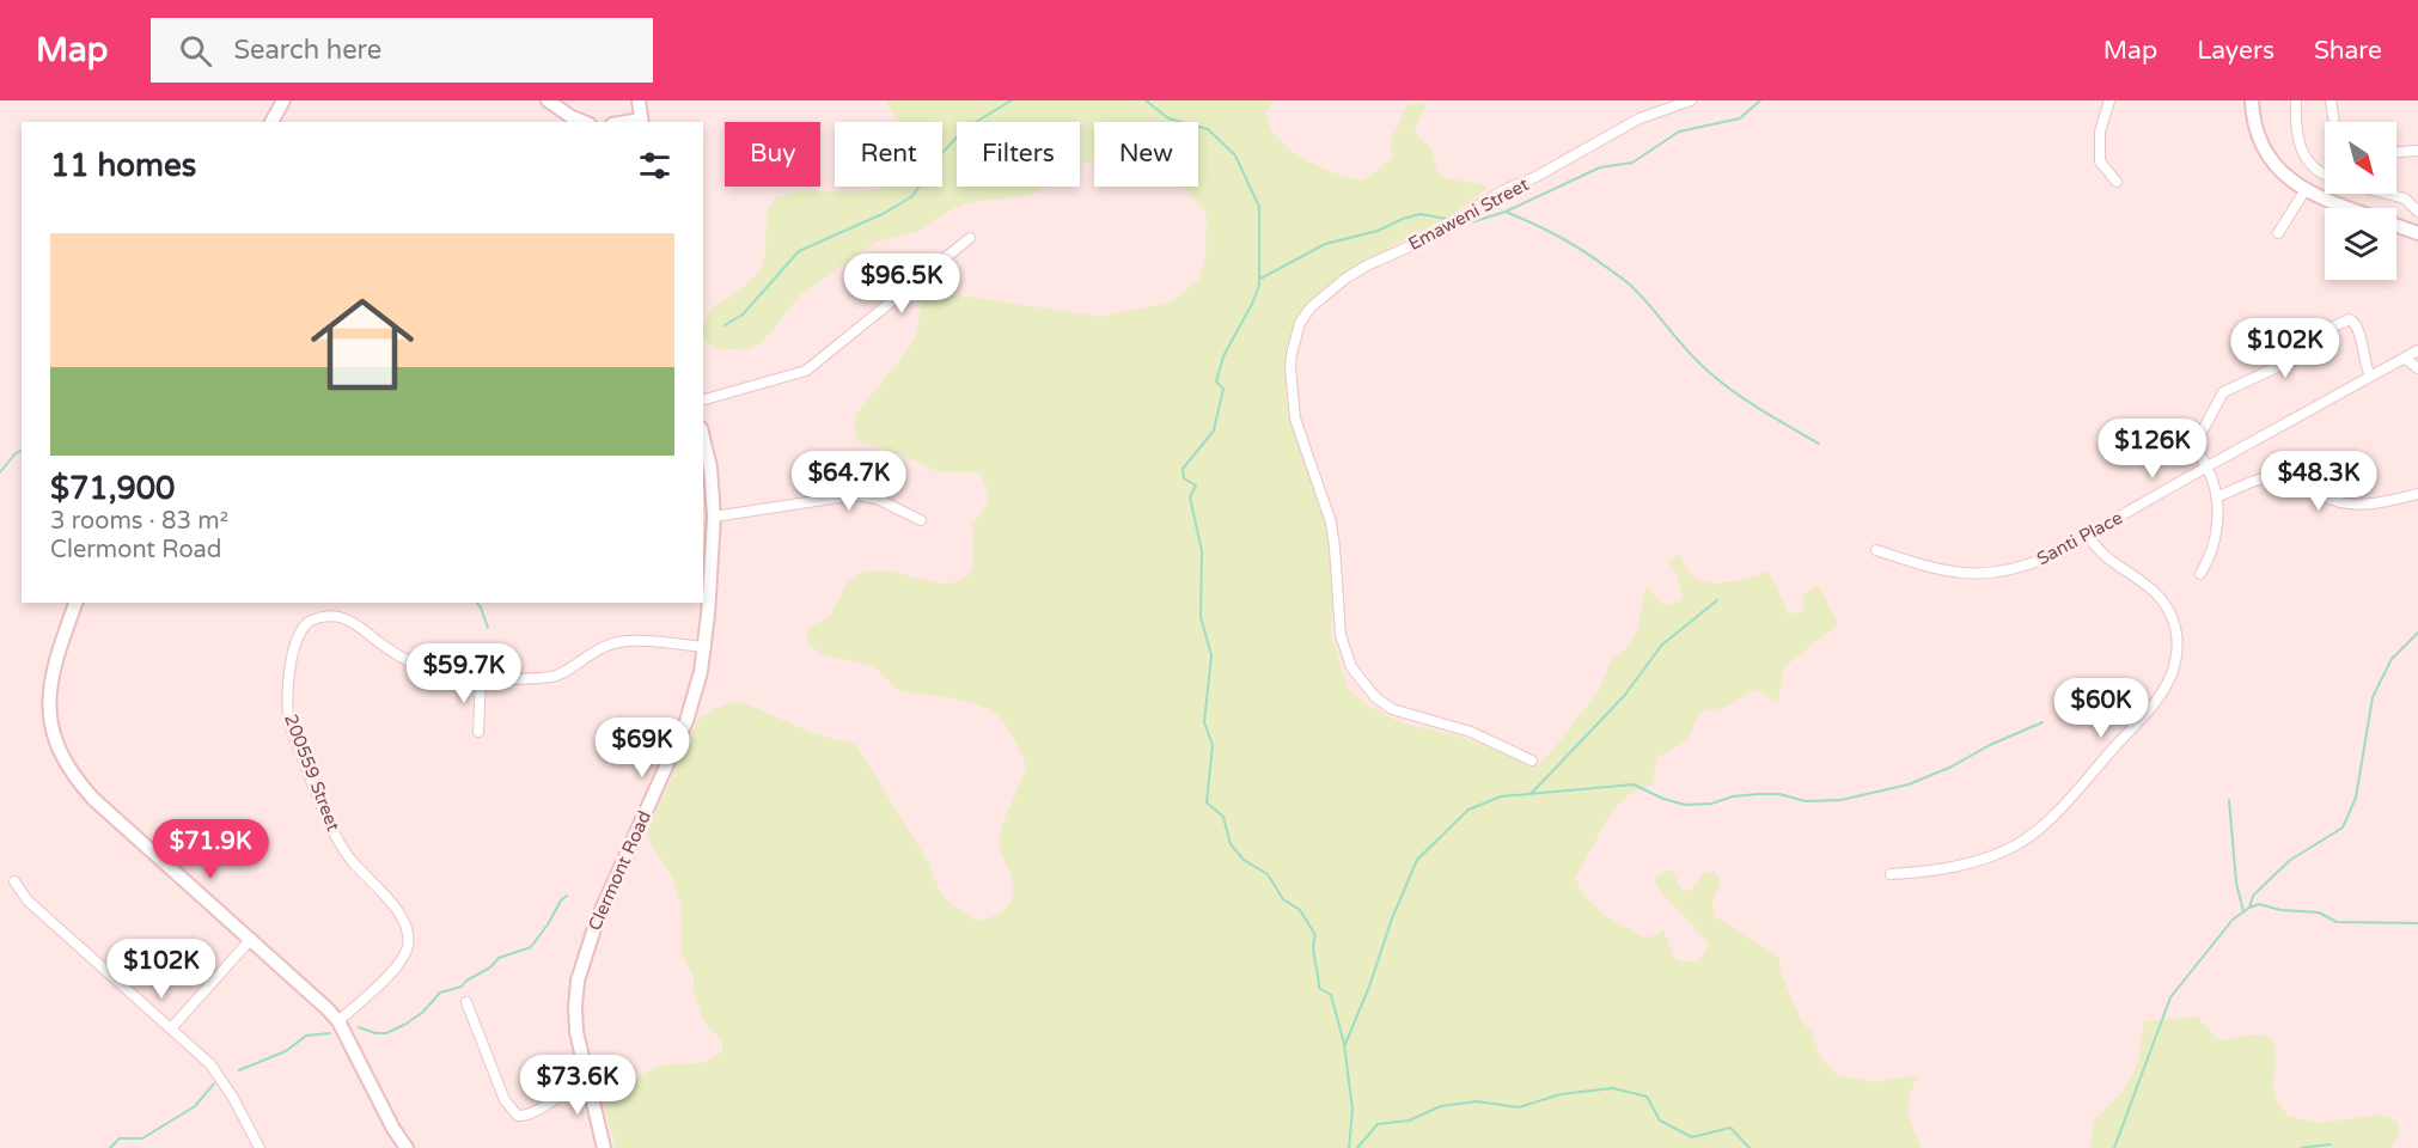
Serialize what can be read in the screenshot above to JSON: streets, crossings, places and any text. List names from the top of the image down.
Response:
{
  "streets": {
    "street": [
      "Emaweni Street",
      "Santi Place",
      "200559 Street",
      "Clermont Road"
    ]
  },
  "crossings": [
    ["200559 Street", "Clermont Road"]
  ],
  "north": "bottom right",
  "page": {
    "header": "Map",
    "search": "Search here",
    "nav": ["Map", "Layers", "Share"],
    "chip": [
      "Buy",
      "Rent",
      "Filters",
      "New"
    ],
    "heading": "11 homes",
    "list": [
      {
        "name": "$71,900",
        "note": "3 rooms · 83 m² · Clermont Road"
      }
    ],
    "price": [
      "$96.5K",
      "$102K",
      "$126K",
      "$64.7K",
      "$48.3K",
      "$59.7K",
      "$60K",
      "$69K",
      "$71.9K",
      "$102K",
      "$73.6K"
    ]
  }
}
